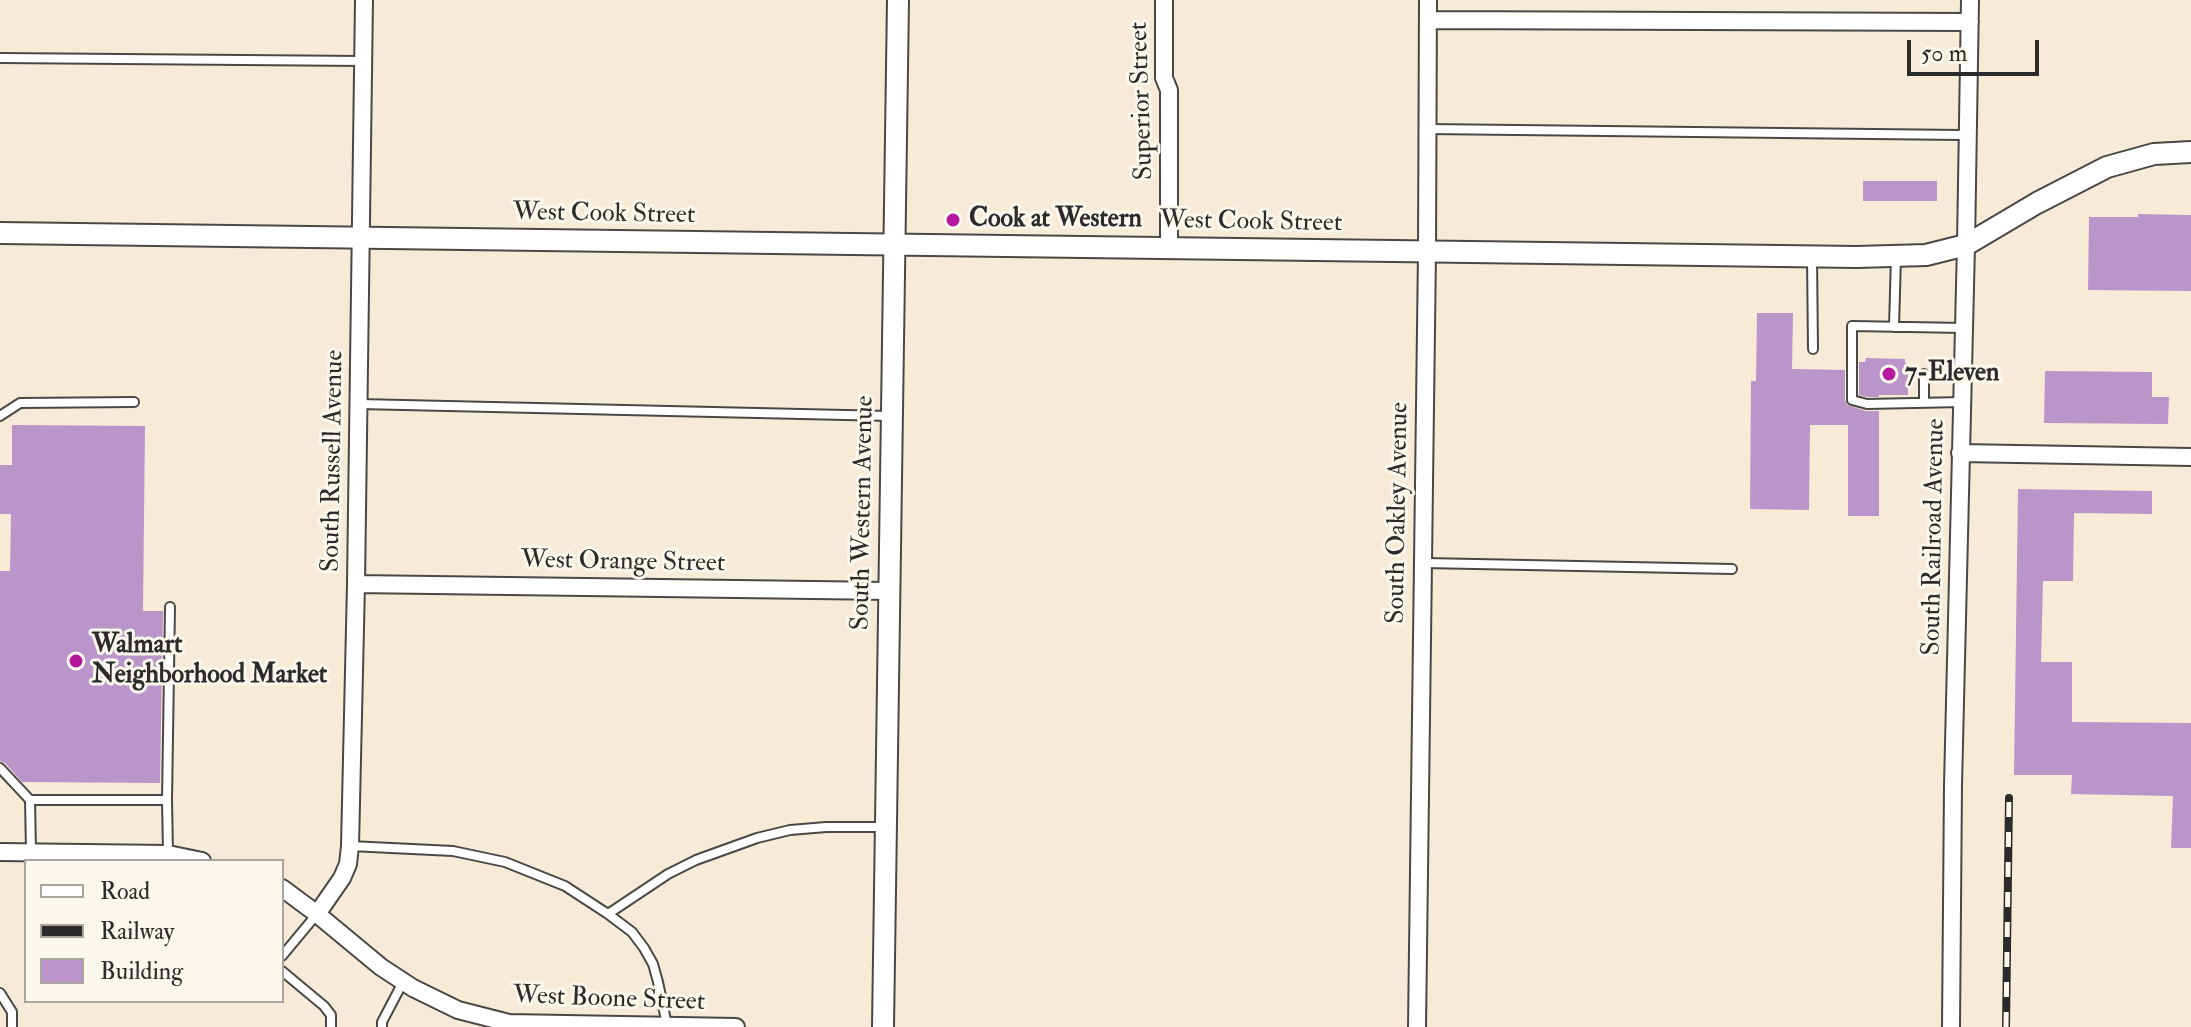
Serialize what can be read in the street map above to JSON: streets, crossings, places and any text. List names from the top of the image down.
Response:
{
  "streets": {
    "street": [
      "Superior Street",
      "West Cook Street",
      "South Russell Avenue",
      "South Western Avenue",
      "South Oakley Avenue",
      "South Railroad Avenue",
      "West Orange Street",
      "West Boone Street"
    ]
  },
  "crossings": [
    ["Superior Street", "West Cook Street"],
    ["West Cook Street", "South Russell Avenue"],
    ["West Cook Street", "South Western Avenue"],
    ["West Cook Street", "South Oakley Avenue"],
    ["West Cook Street", "South Railroad Avenue"],
    ["South Russell Avenue", "West Orange Street"],
    ["South Russell Avenue", "West Boone Street"],
    ["South Western Avenue", "West Orange Street"]
  ],
  "places": ["Cook at Western", "7-Eleven", "Walmart Neighborhood Market"],
  "legend": ["Road", "Railway", "Building"],
  "scale_bar": "50 m"
}
